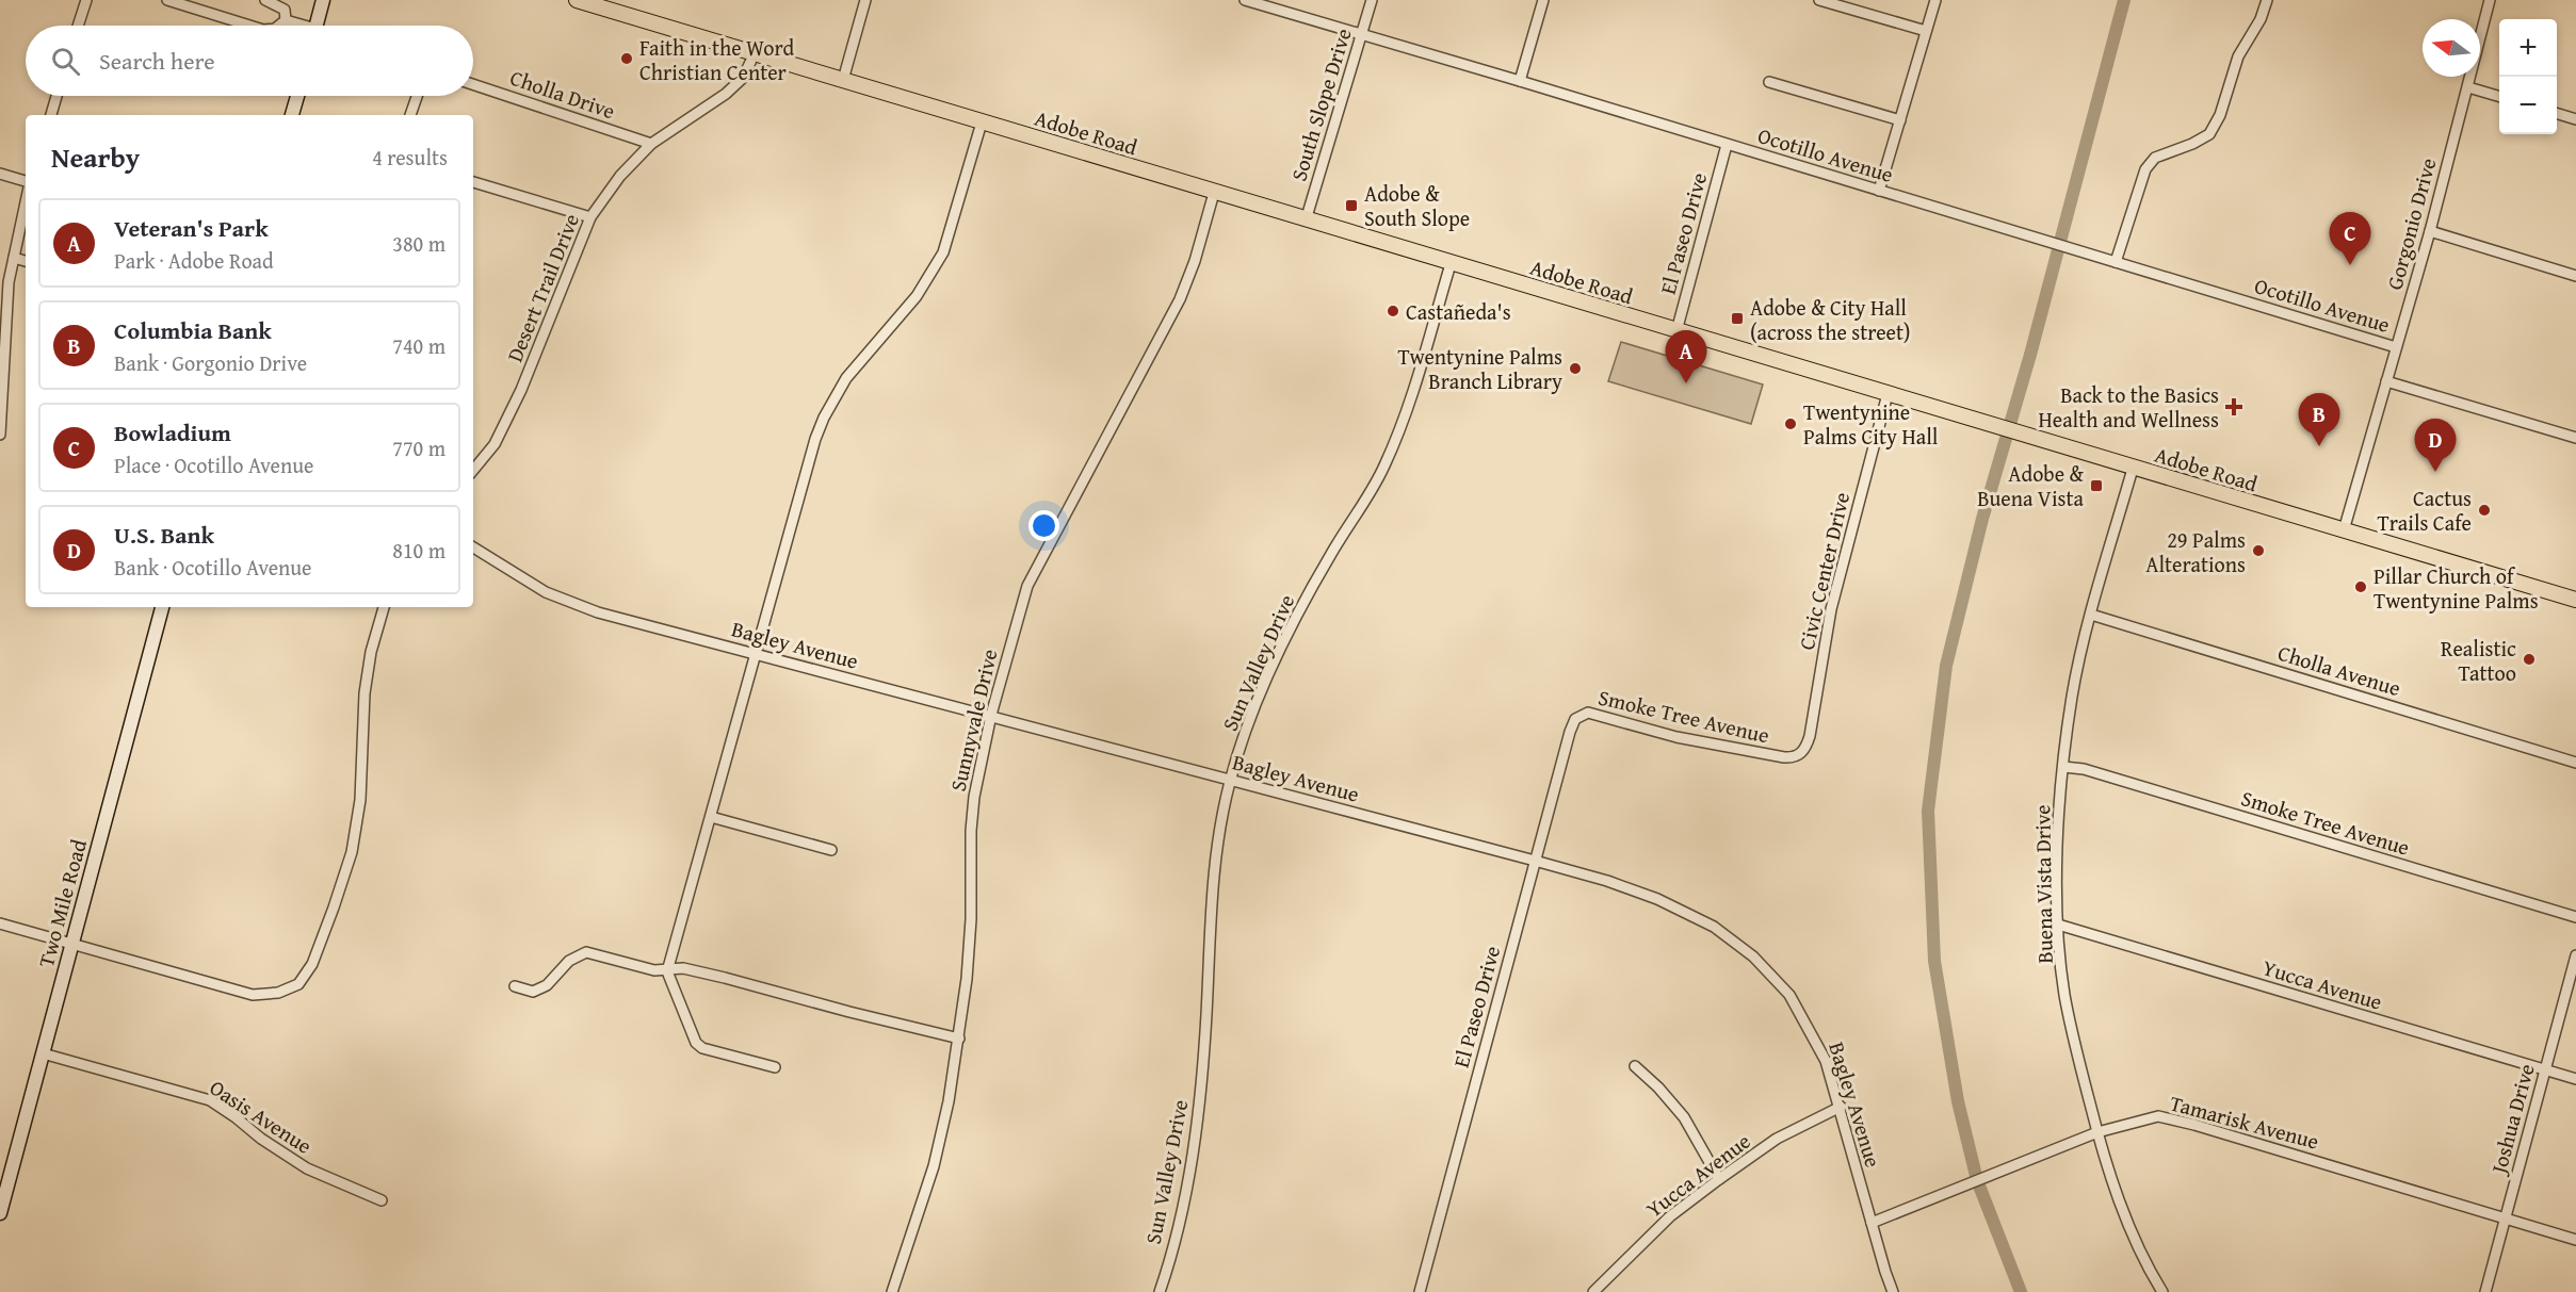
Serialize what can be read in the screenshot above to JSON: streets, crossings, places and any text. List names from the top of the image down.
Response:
{
  "streets": {
    "main road": ["Adobe Road", "Two Mile Road"],
    "street": [
      "Cholla Drive",
      "South Slope Drive",
      "Ocotillo Avenue",
      "Gorgonio Drive",
      "El Paseo Drive",
      "Desert Trail Drive",
      "Civic Center Drive",
      "Bagley Avenue",
      "Sun Valley Drive",
      "Cholla Avenue",
      "Smoke Tree Avenue",
      "Sunnyvale Drive",
      "Buena Vista Drive",
      "Yucca Avenue",
      "Oasis Avenue",
      "Joshua Drive",
      "Tamarisk Avenue"
    ]
  },
  "crossings": [
    ["Cholla Drive", "Desert Trail Drive"],
    ["South Slope Drive", "Adobe Road"],
    ["South Slope Drive", "Ocotillo Avenue"],
    ["Adobe Road", "Gorgonio Drive"],
    ["Adobe Road", "El Paseo Drive"],
    ["Adobe Road", "Desert Trail Drive"],
    ["Adobe Road", "Civic Center Drive"],
    ["Adobe Road", "Sun Valley Drive"],
    ["Adobe Road", "Sunnyvale Drive"],
    ["Adobe Road", "Buena Vista Drive"],
    ["Ocotillo Avenue", "Gorgonio Drive"],
    ["Ocotillo Avenue", "El Paseo Drive"],
    ["El Paseo Drive", "Bagley Avenue"],
    ["El Paseo Drive", "Smoke Tree Avenue"],
    ["Civic Center Drive", "Smoke Tree Avenue"],
    ["Bagley Avenue", "Sun Valley Drive"],
    ["Bagley Avenue", "Sunnyvale Drive"],
    ["Bagley Avenue", "Yucca Avenue"],
    ["Bagley Avenue", "Tamarisk Avenue"],
    ["Cholla Avenue", "Buena Vista Drive"],
    ["Smoke Tree Avenue", "Buena Vista Drive"],
    ["Buena Vista Drive", "Yucca Avenue"],
    ["Buena Vista Drive", "Tamarisk Avenue"],
    ["Two Mile Road", "Oasis Avenue"],
    ["Yucca Avenue", "Joshua Drive"],
    ["Joshua Drive", "Tamarisk Avenue"]
  ],
  "places": {
    "other": [
      "Faith in the Word Christian Center",
      "Castañeda's",
      "Twentynine Palms Branch Library",
      "Twentynine Palms City Hall",
      "Cactus Trails Cafe",
      "29 Palms Alterations",
      "Pillar Church of Twentynine Palms",
      "Realistic Tattoo"
    ],
    "transit": ["Adobe & South Slope", "Adobe & City Hall (across the street)", "Adobe & Buena Vista"],
    "health": ["Back to the Basics Health and Wellness"]
  },
  "north": "left",
  "page": {
    "map_buttons": ["+", "−"],
    "search": "Search here",
    "heading": ["Nearby", "4 results"],
    "list": [
      {
        "mark": "A",
        "name": "Veteran's Park",
        "note": "Park · Adobe Road",
        "value": "380 m"
      },
      {
        "mark": "B",
        "name": "Columbia Bank",
        "note": "Bank · Gorgonio Drive",
        "value": "740 m"
      },
      {
        "mark": "C",
        "name": "Bowladium",
        "note": "Place · Ocotillo Avenue",
        "value": "770 m"
      },
      {
        "mark": "D",
        "name": "U.S. Bank",
        "note": "Bank · Ocotillo Avenue",
        "value": "810 m"
      }
    ],
    "pins": [
      "C",
      "A",
      "B",
      "D"
    ]
  }
}
